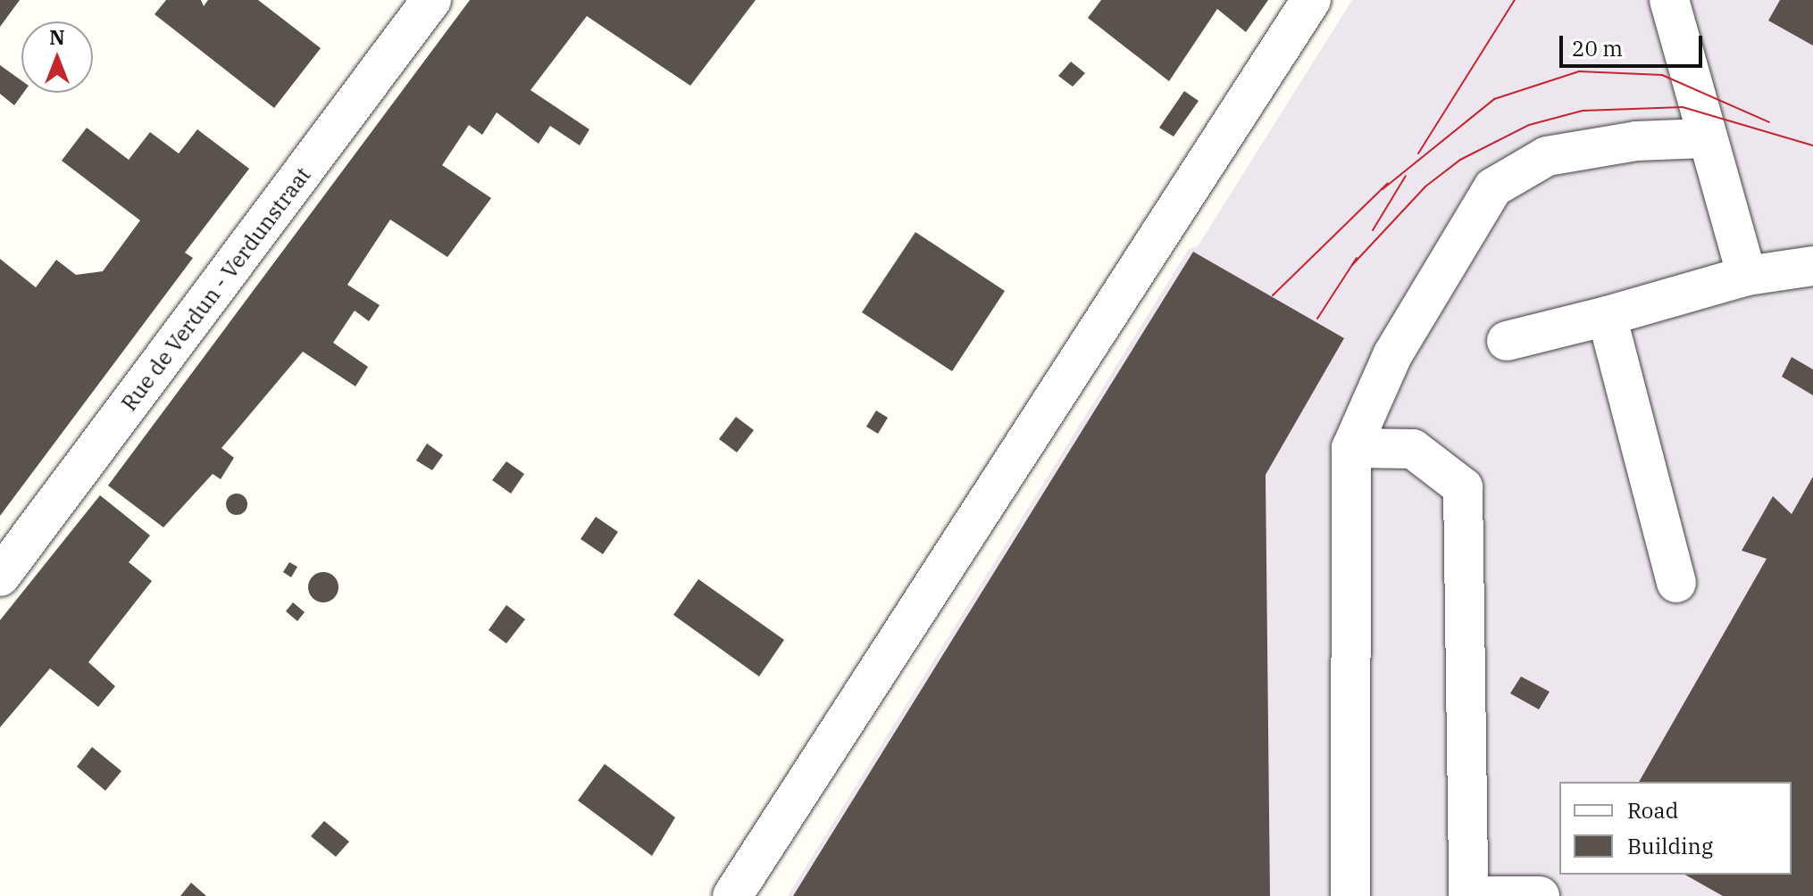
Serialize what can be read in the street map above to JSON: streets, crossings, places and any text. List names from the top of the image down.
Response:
{
  "streets": {
    "street": ["Rue de Verdun - Verdunstraat"]
  },
  "legend": ["Road", "Building"],
  "scale_bar": "20 m",
  "north": "top"
}
